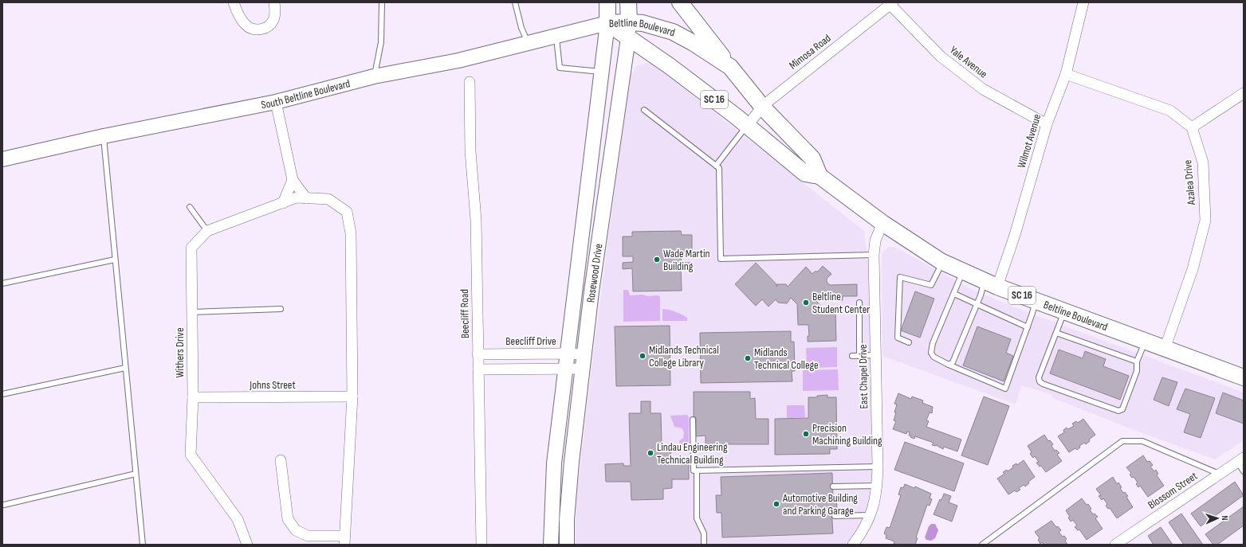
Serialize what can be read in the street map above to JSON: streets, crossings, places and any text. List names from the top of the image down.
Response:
{
  "streets": {
    "main road": [
      "Beltline Boulevard",
      "South Beltline Boulevard",
      "SC 16",
      "Rosewood Drive"
    ],
    "street": [
      "Mimosa Road",
      "Yale Avenue",
      "Wilmot Avenue",
      "Azalea Drive",
      "Beecliff Road",
      "Beecliff Drive",
      "Withers Drive",
      "East Chapel Drive",
      "Johns Street",
      "Blossom Street"
    ]
  },
  "crossings": [
    ["Beltline Boulevard", "Mimosa Road"],
    ["Beltline Boulevard", "South Beltline Boulevard"],
    ["Beltline Boulevard", "SC 16"],
    ["Beltline Boulevard", "Wilmot Avenue"],
    ["Beltline Boulevard", "Azalea Drive"],
    ["Beltline Boulevard", "Rosewood Drive"],
    ["Beltline Boulevard", "East Chapel Drive"],
    ["Mimosa Road", "Yale Avenue"],
    ["Yale Avenue", "Wilmot Avenue"],
    ["South Beltline Boulevard", "Rosewood Drive"],
    ["Rosewood Drive", "Beecliff Drive"],
    ["Beecliff Road", "Beecliff Drive"],
    ["Withers Drive", "Johns Street"]
  ],
  "places": [
    "Wade Martin Building",
    "Beltline Student Center",
    "Midlands Technical College Library",
    "Midlands Technical College",
    "Precision Machining Building",
    "Lindau Engineering Technical Building",
    "Automotive Building and Parking Garage"
  ],
  "north": "right"
}
